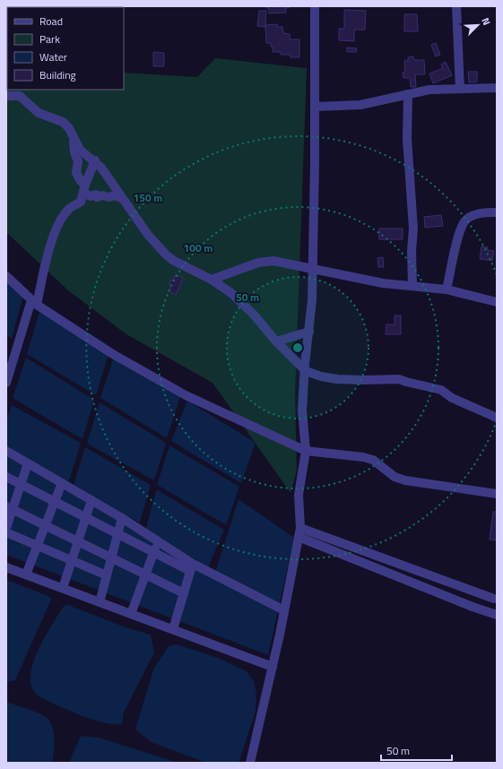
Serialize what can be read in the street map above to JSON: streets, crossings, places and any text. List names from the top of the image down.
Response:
{
  "legend": [
    "Road",
    "Park",
    "Water",
    "Building"
  ],
  "scale_bar": "50 m",
  "north": "top right",
  "rings": ["150 m", "100 m", "50 m"]
}
